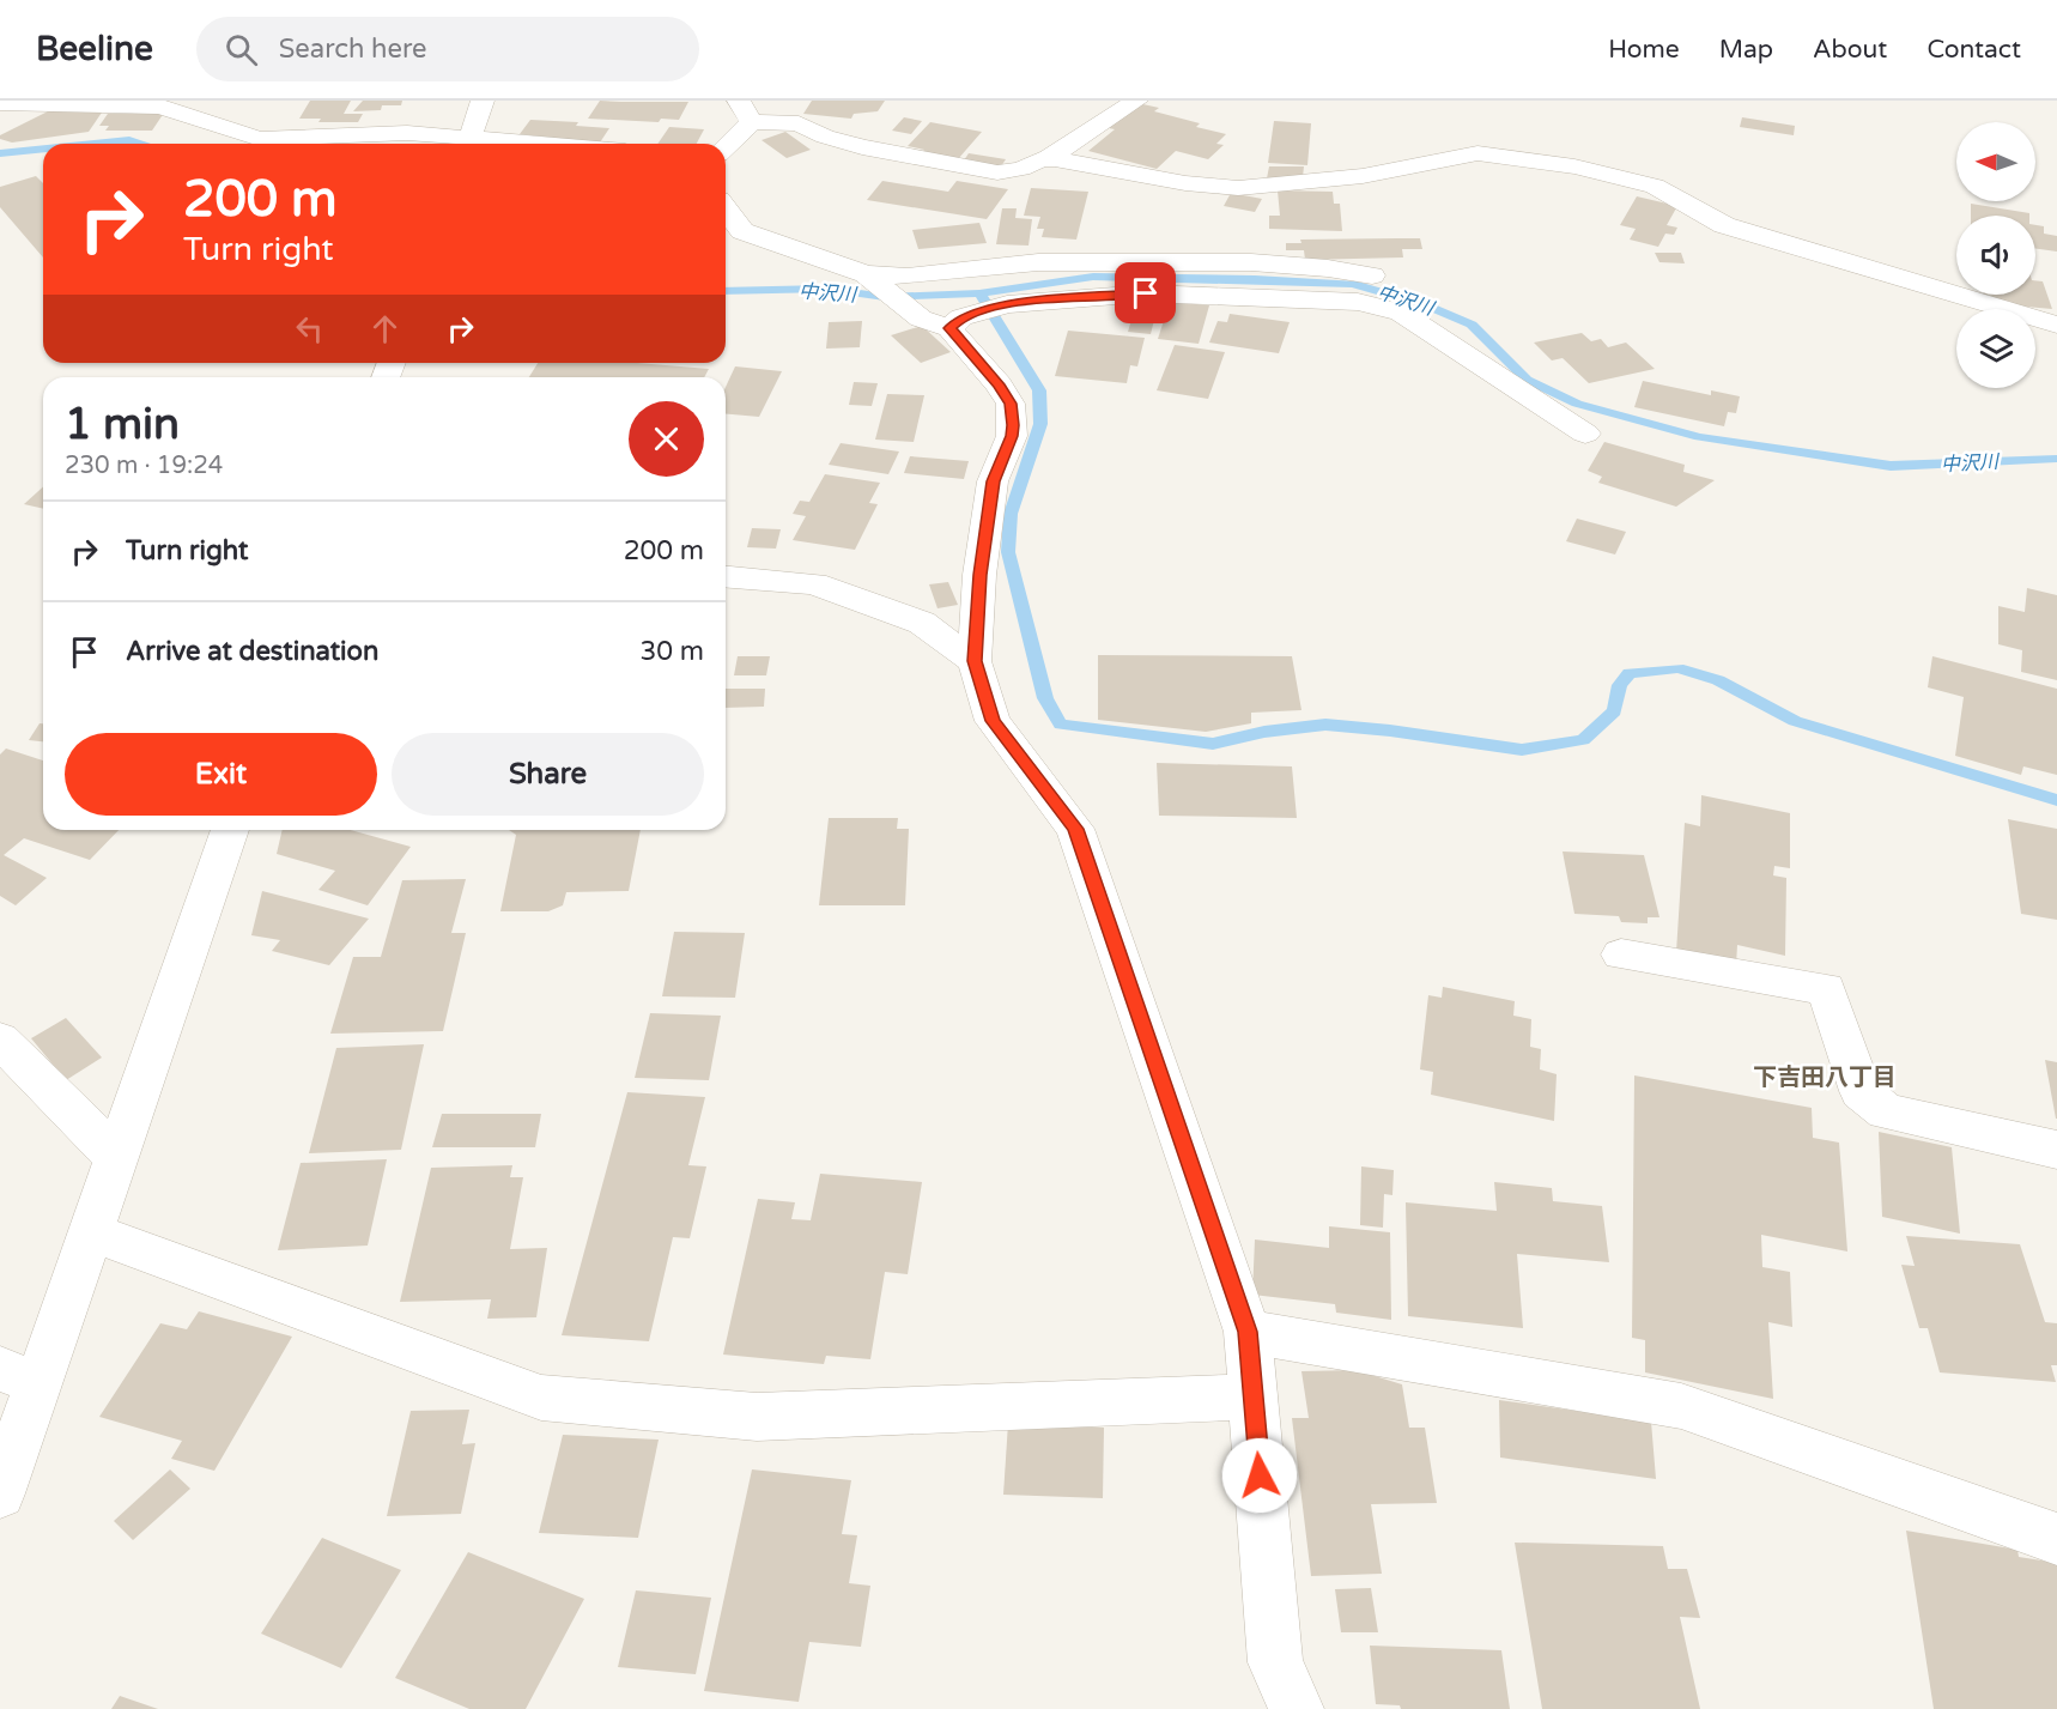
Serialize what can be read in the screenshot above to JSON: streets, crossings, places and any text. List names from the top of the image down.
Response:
{
  "districts": ["下吉田八丁目"],
  "water": ["中沢川"],
  "north": "left",
  "page": {
    "header": "Beeline",
    "search": "Search here",
    "nav": [
      "Home",
      "Map",
      "About",
      "Contact"
    ],
    "turn": ["200 m", "Turn right"],
    "heading": ["1 min", "230 m · 19:24"],
    "list": [
      {
        "name": "Turn right",
        "value": "200 m"
      },
      {
        "name": "Arrive at destination",
        "value": "30 m"
      }
    ],
    "buttons": ["Exit", "Share"]
  }
}
